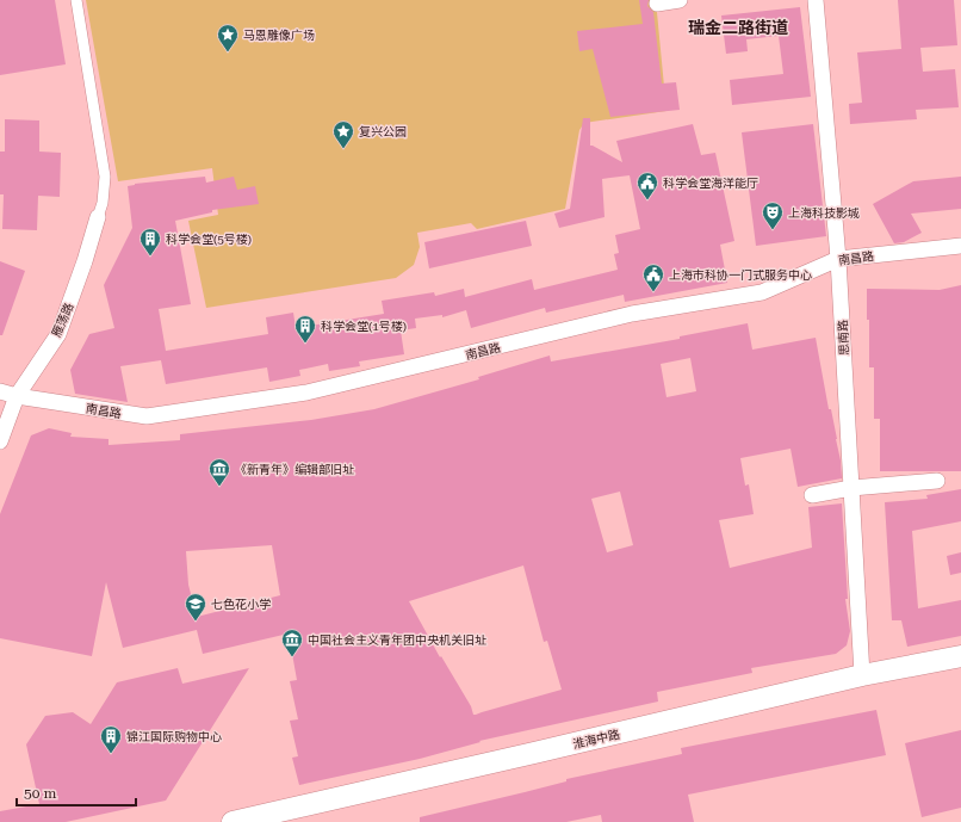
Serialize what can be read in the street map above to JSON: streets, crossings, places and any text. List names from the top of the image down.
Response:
{
  "streets": {
    "main road": ["淮海中路"],
    "street": ["南昌路", "雁荡路", "思南路"]
  },
  "crossings": [
    ["南昌路", "雁荡路"],
    ["南昌路", "思南路"],
    ["思南路", "淮海中路"]
  ],
  "districts": ["瑞金二路街道"],
  "places": {
    "place": ["马恩雕像广场", "复兴公园"],
    "public building": ["科学会堂海洋能厅", "上海市科协一门式服务中心"],
    "theatre": ["上海科技影城"],
    "building": ["科学会堂(5号楼)", "科学会堂(1号楼)", "锦江国际购物中心"],
    "museum": ["《新青年》编辑部旧址", "中国社会主义青年团中央机关旧址"],
    "school or university": ["七色花小学"]
  },
  "scale_bar": "50 m"
}
